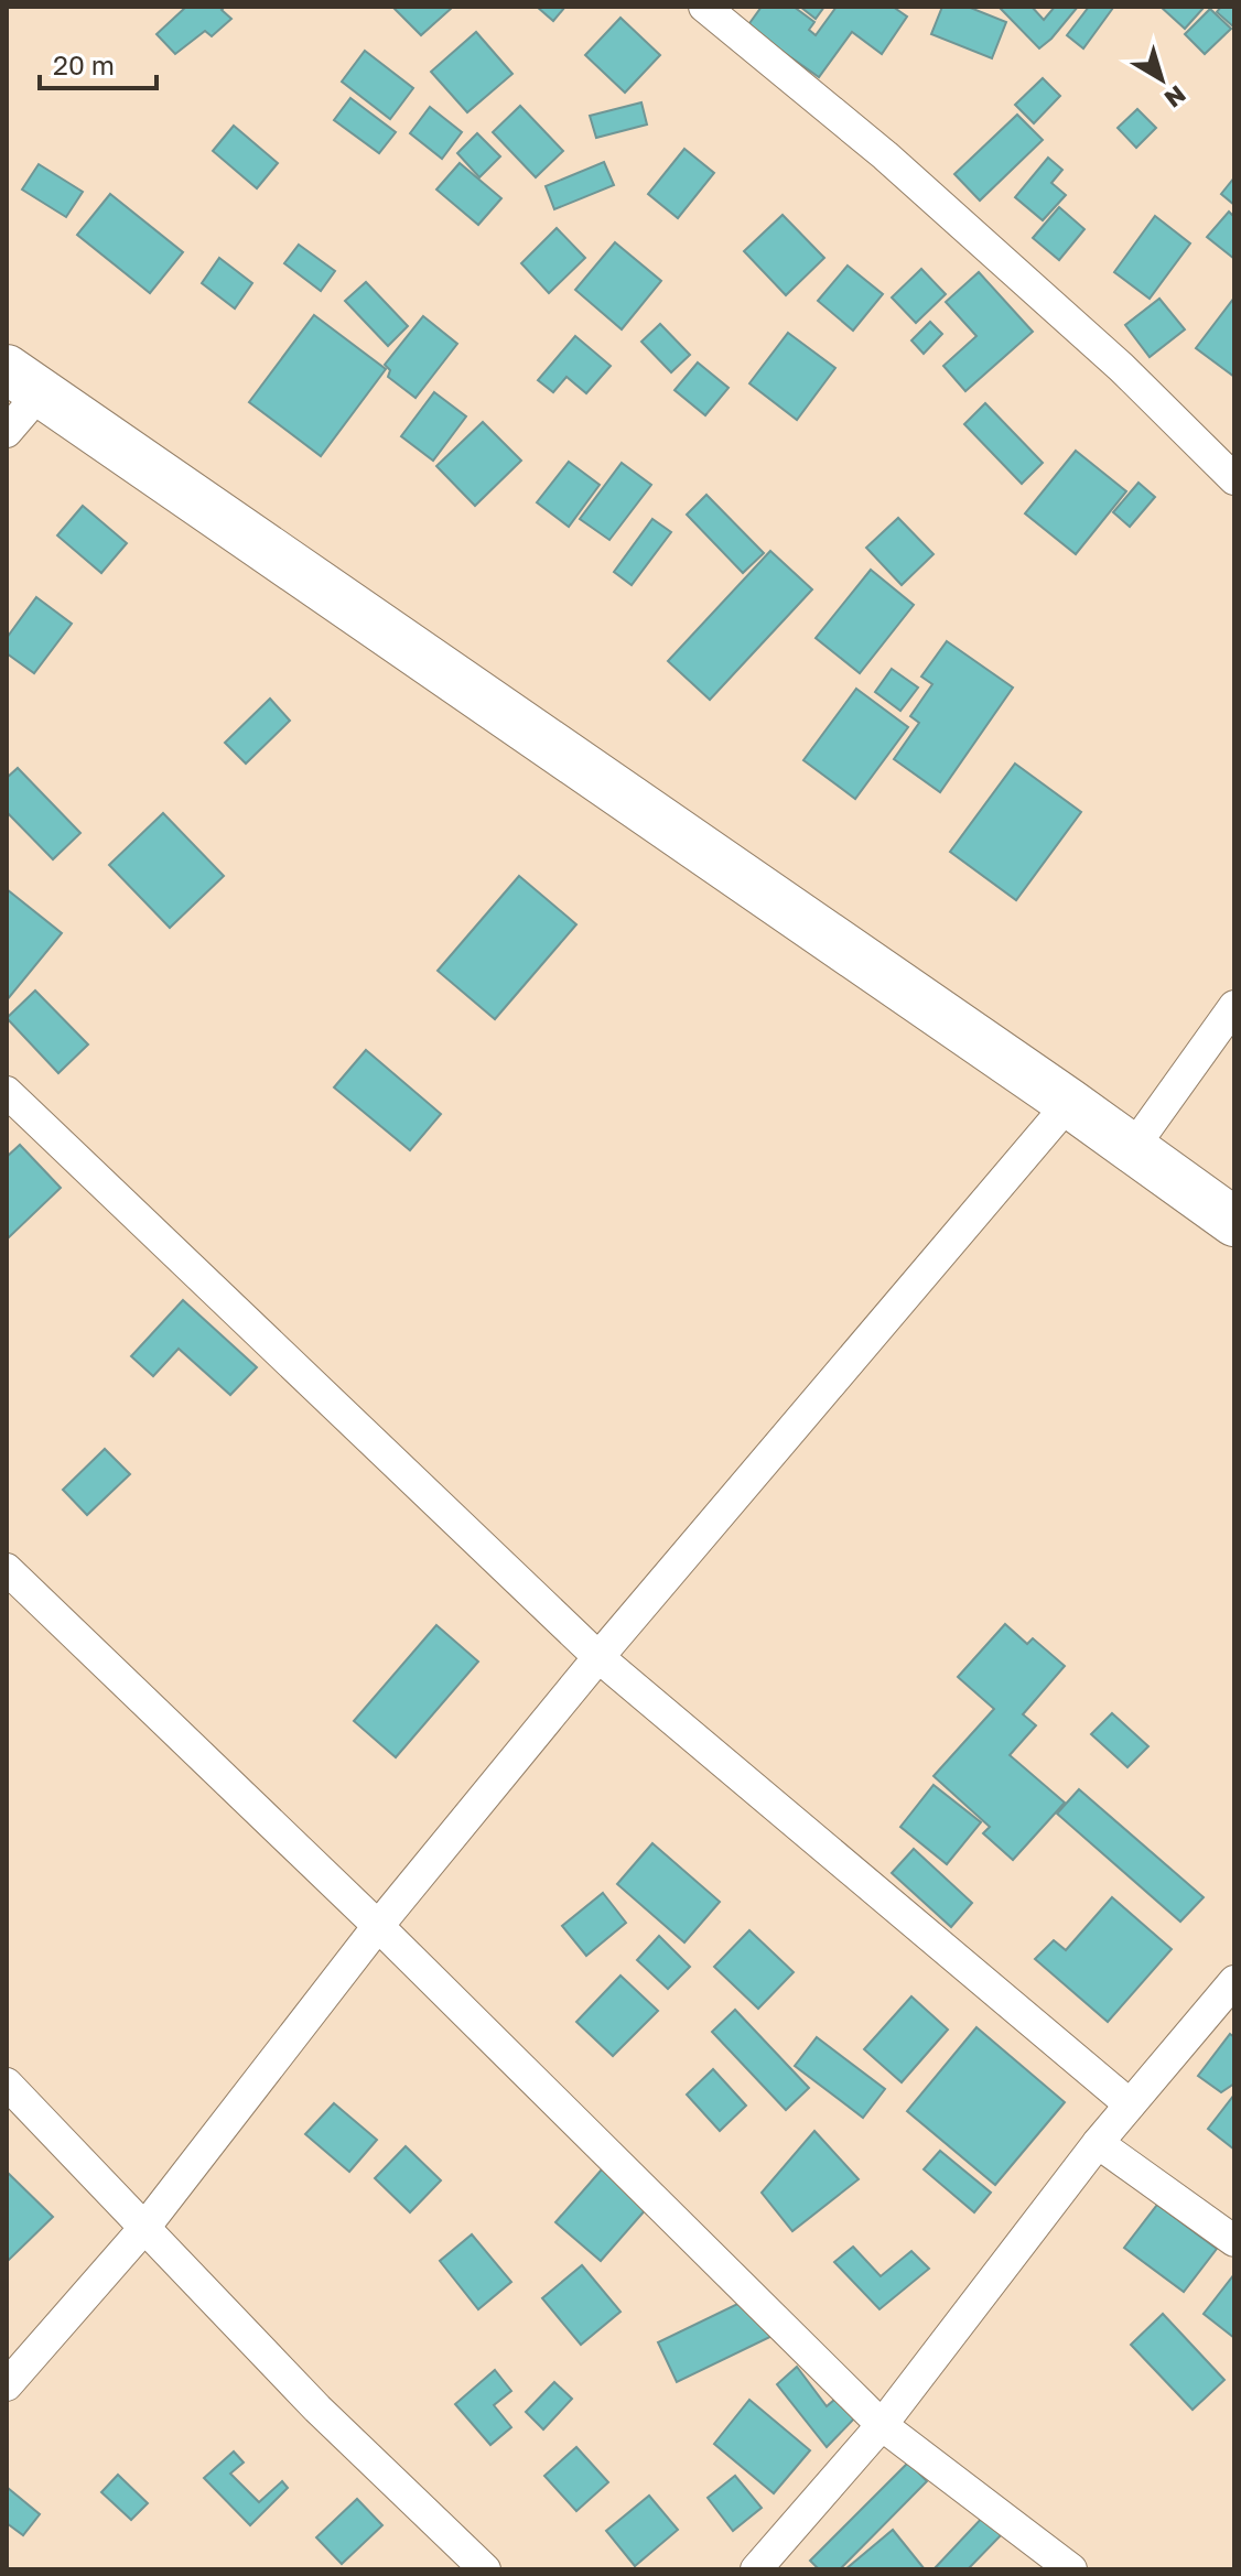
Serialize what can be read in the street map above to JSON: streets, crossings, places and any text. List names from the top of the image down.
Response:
{
  "scale_bar": "20 m",
  "north": "bottom right"
}
